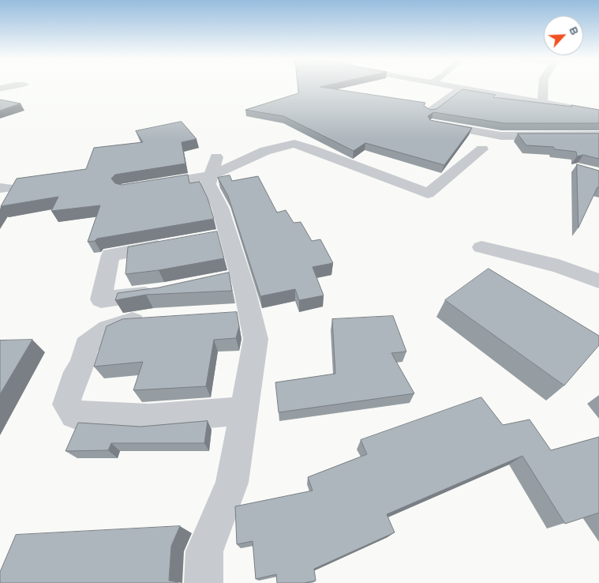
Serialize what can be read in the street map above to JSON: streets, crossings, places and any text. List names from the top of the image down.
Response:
{
  "north": "top right"
}
